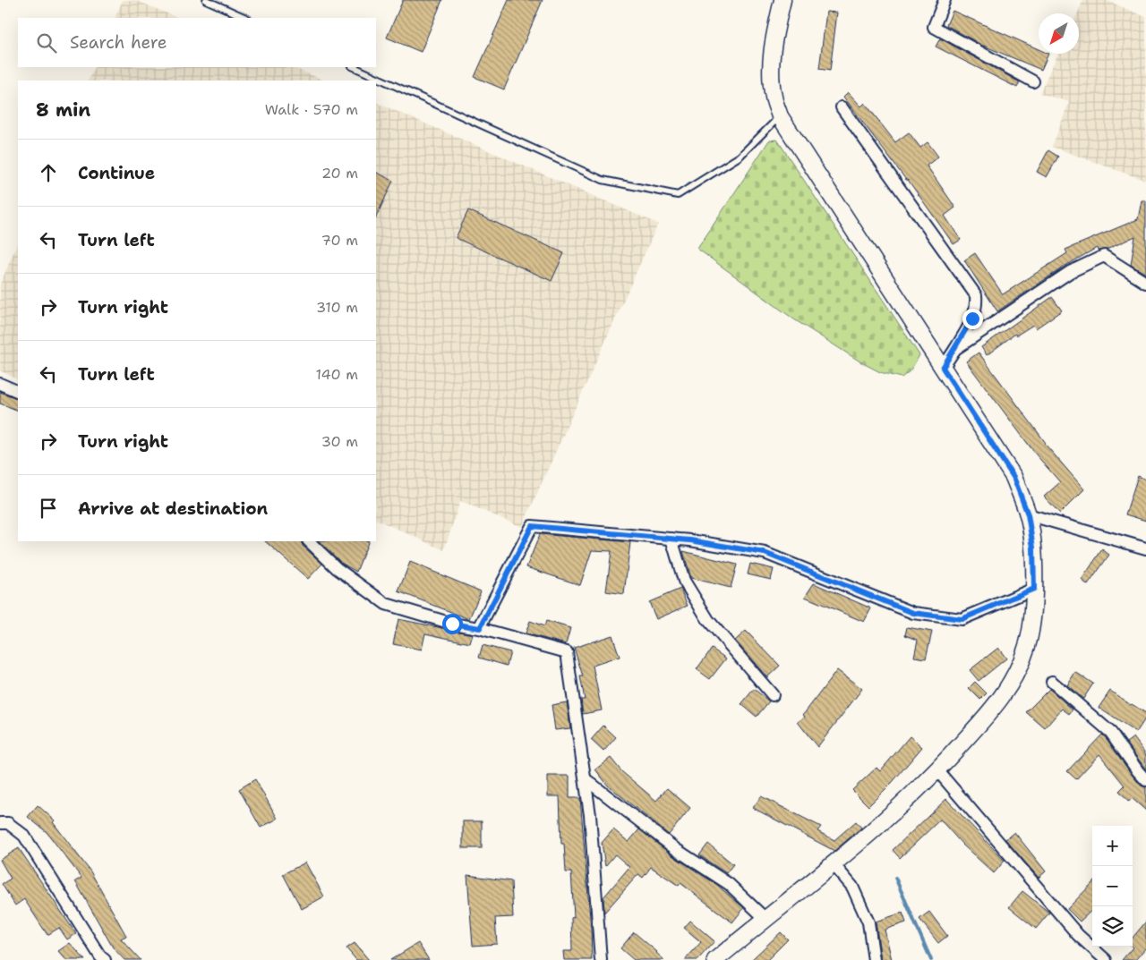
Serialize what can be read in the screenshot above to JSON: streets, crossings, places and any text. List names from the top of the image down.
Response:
{
  "north": "bottom left",
  "page": {
    "search": "Search here",
    "heading": ["8 min", "Walk · 570 m"],
    "list": [
      ["Continue", "20 m"],
      ["Turn left", "70 m"],
      ["Turn right", "310 m"],
      ["Turn left", "140 m"],
      ["Turn right", "30 m"],
      "Arrive at destination"
    ],
    "map_buttons": ["+", "−"]
  }
}
